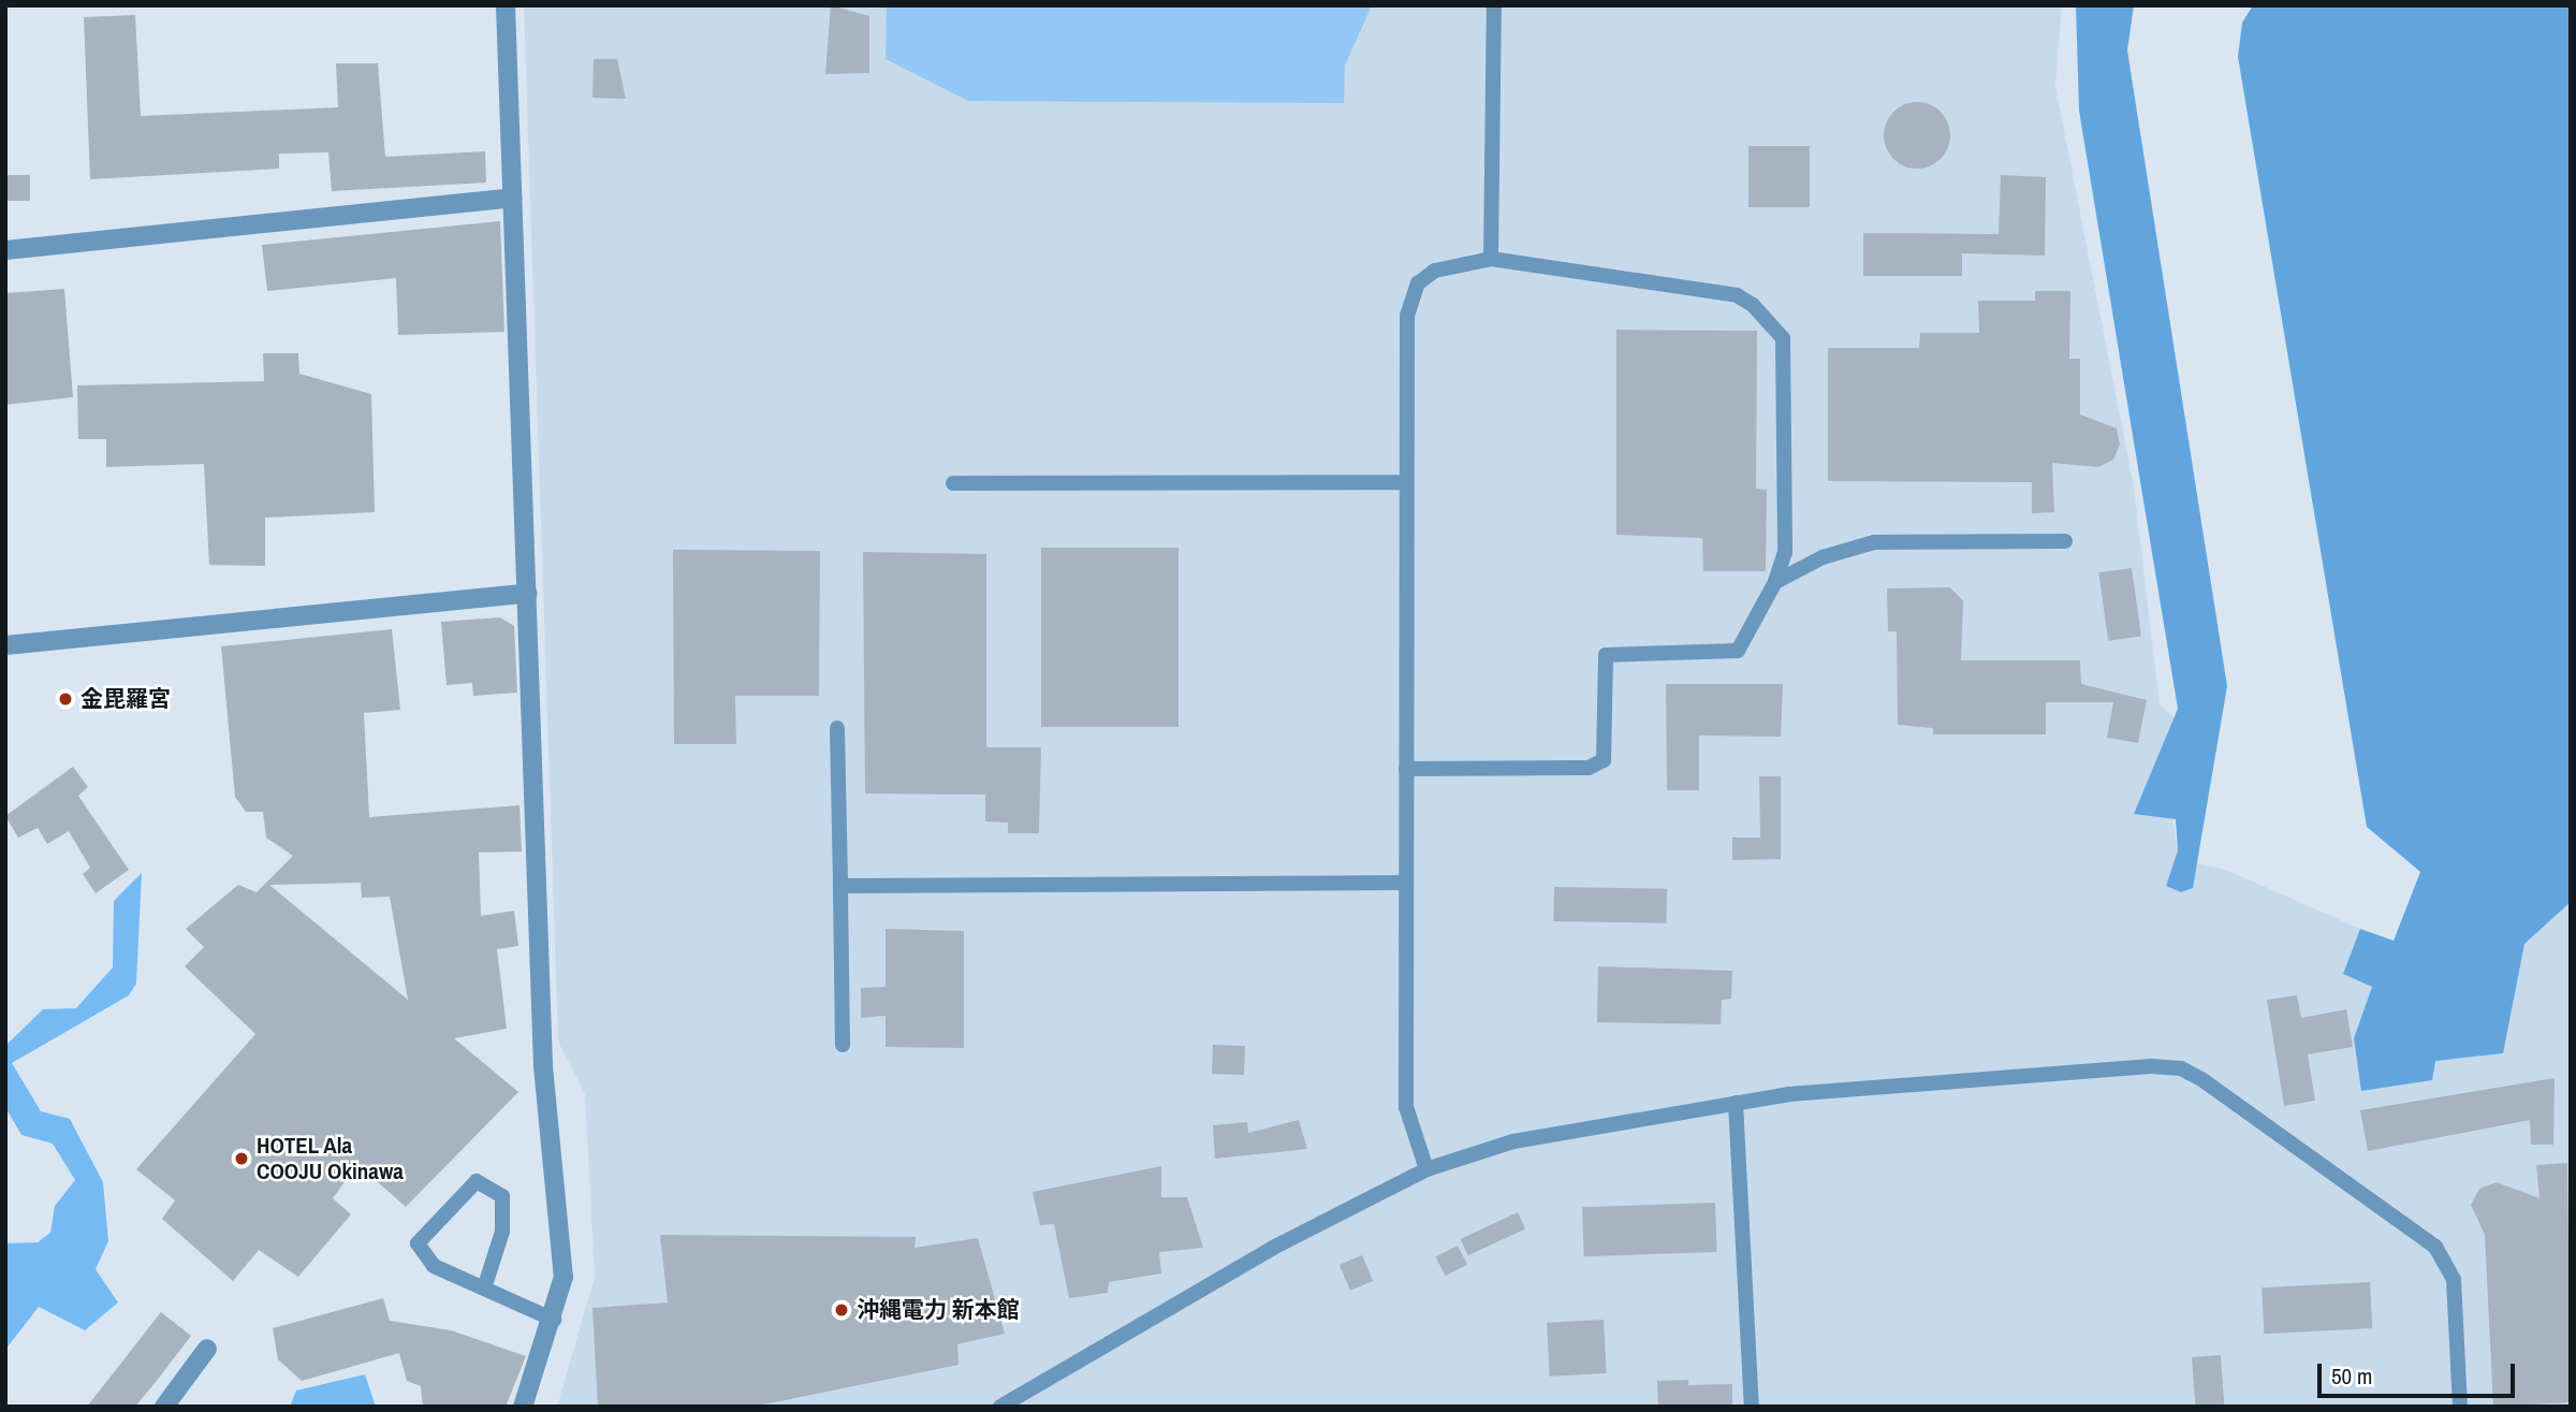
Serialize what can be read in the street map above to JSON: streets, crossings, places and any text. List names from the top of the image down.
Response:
{
  "places": ["金毘羅宮", "HOTEL Ala COOJU Okinawa", "沖縄電力 新本館"],
  "scale_bar": "50 m"
}
